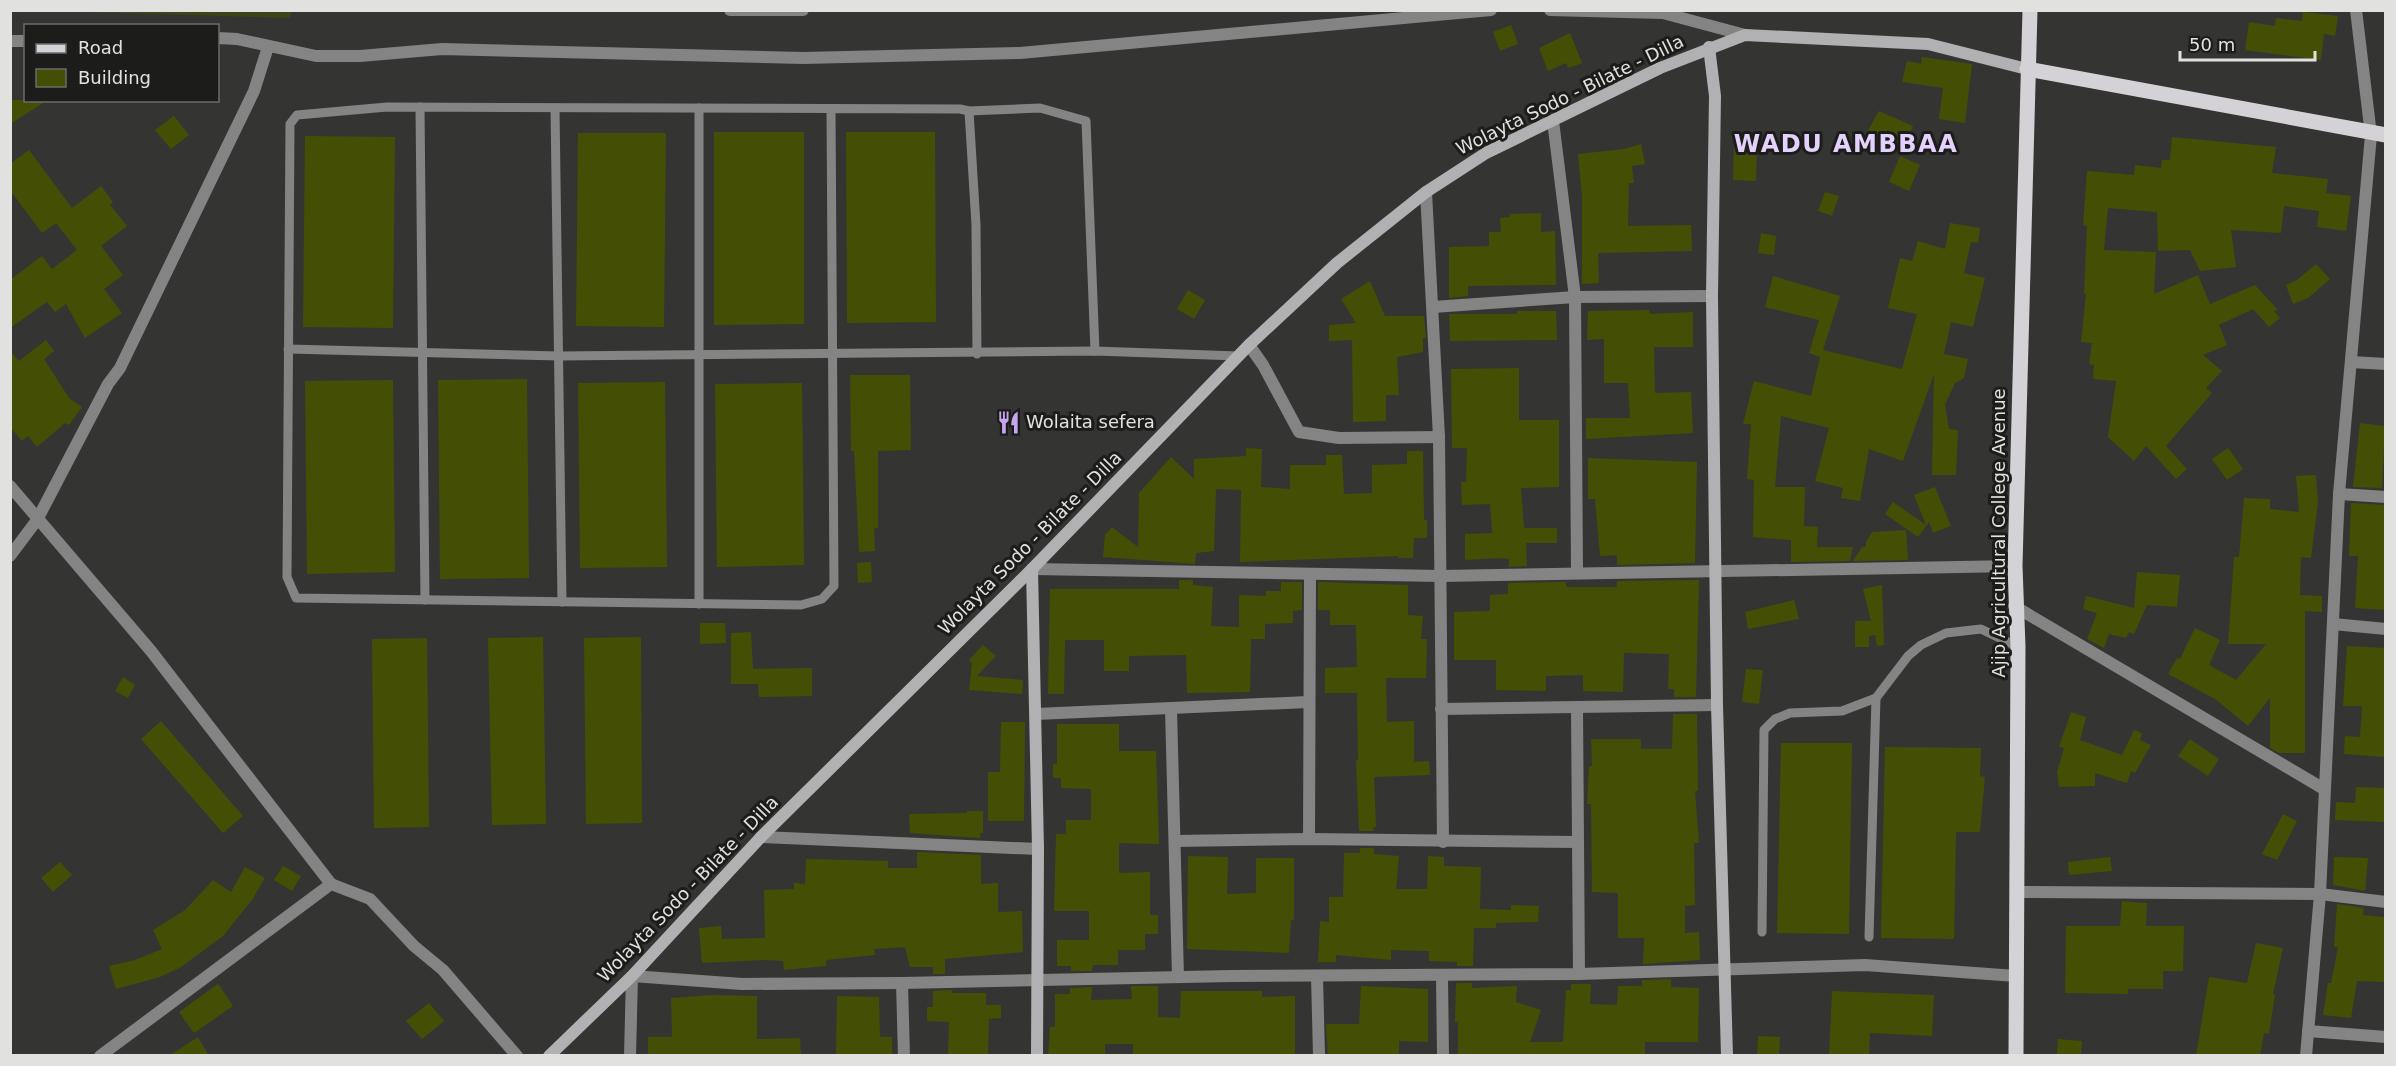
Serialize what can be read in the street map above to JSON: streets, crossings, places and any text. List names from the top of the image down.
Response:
{
  "streets": {
    "main road": ["Wolayta Sodo - Bilate - Dilla", "Ajip Agricultural College Avenue"]
  },
  "crossings": [
    ["Wolayta Sodo - Bilate - Dilla", "Ajip Agricultural College Avenue"]
  ],
  "districts": ["WADU AMBBAA"],
  "places": {
    "restaurant": ["Wolaita sefera"]
  },
  "legend": ["Road", "Building"],
  "scale_bar": "50 m"
}
